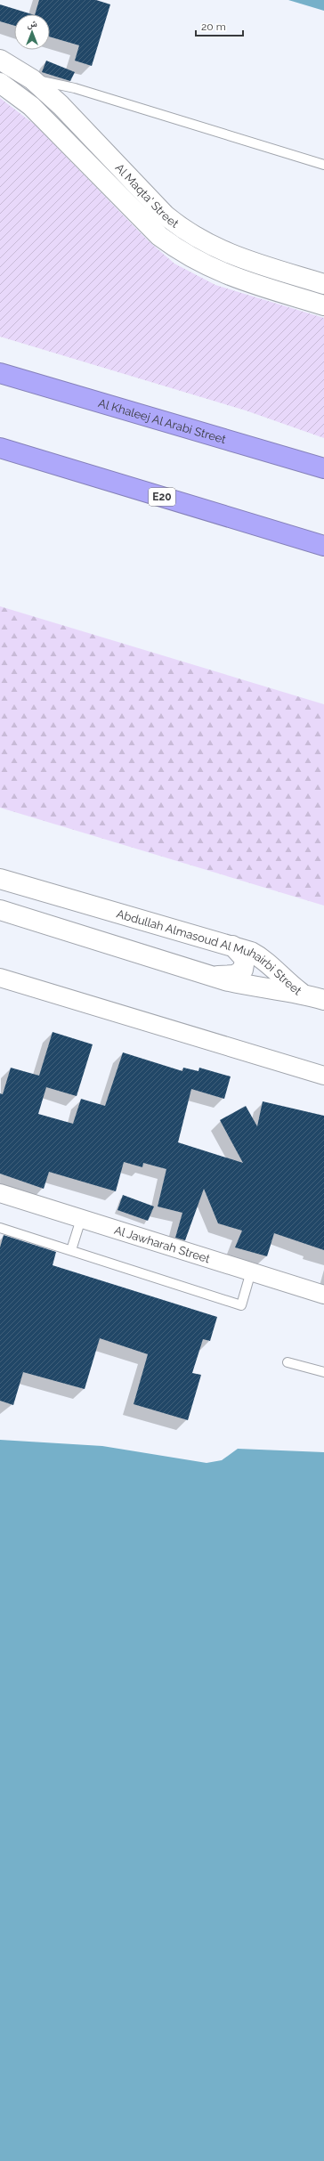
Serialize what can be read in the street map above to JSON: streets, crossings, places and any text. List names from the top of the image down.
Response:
{
  "streets": {
    "highway": ["Al Khaleej Al Arabi Street", "E20"],
    "street": ["Al Maqta' Street", "Abdullah Almasoud Al Muhairbi Street", "Al Jawharah Street"]
  },
  "scale_bar": "20 m",
  "north": "top"
}
